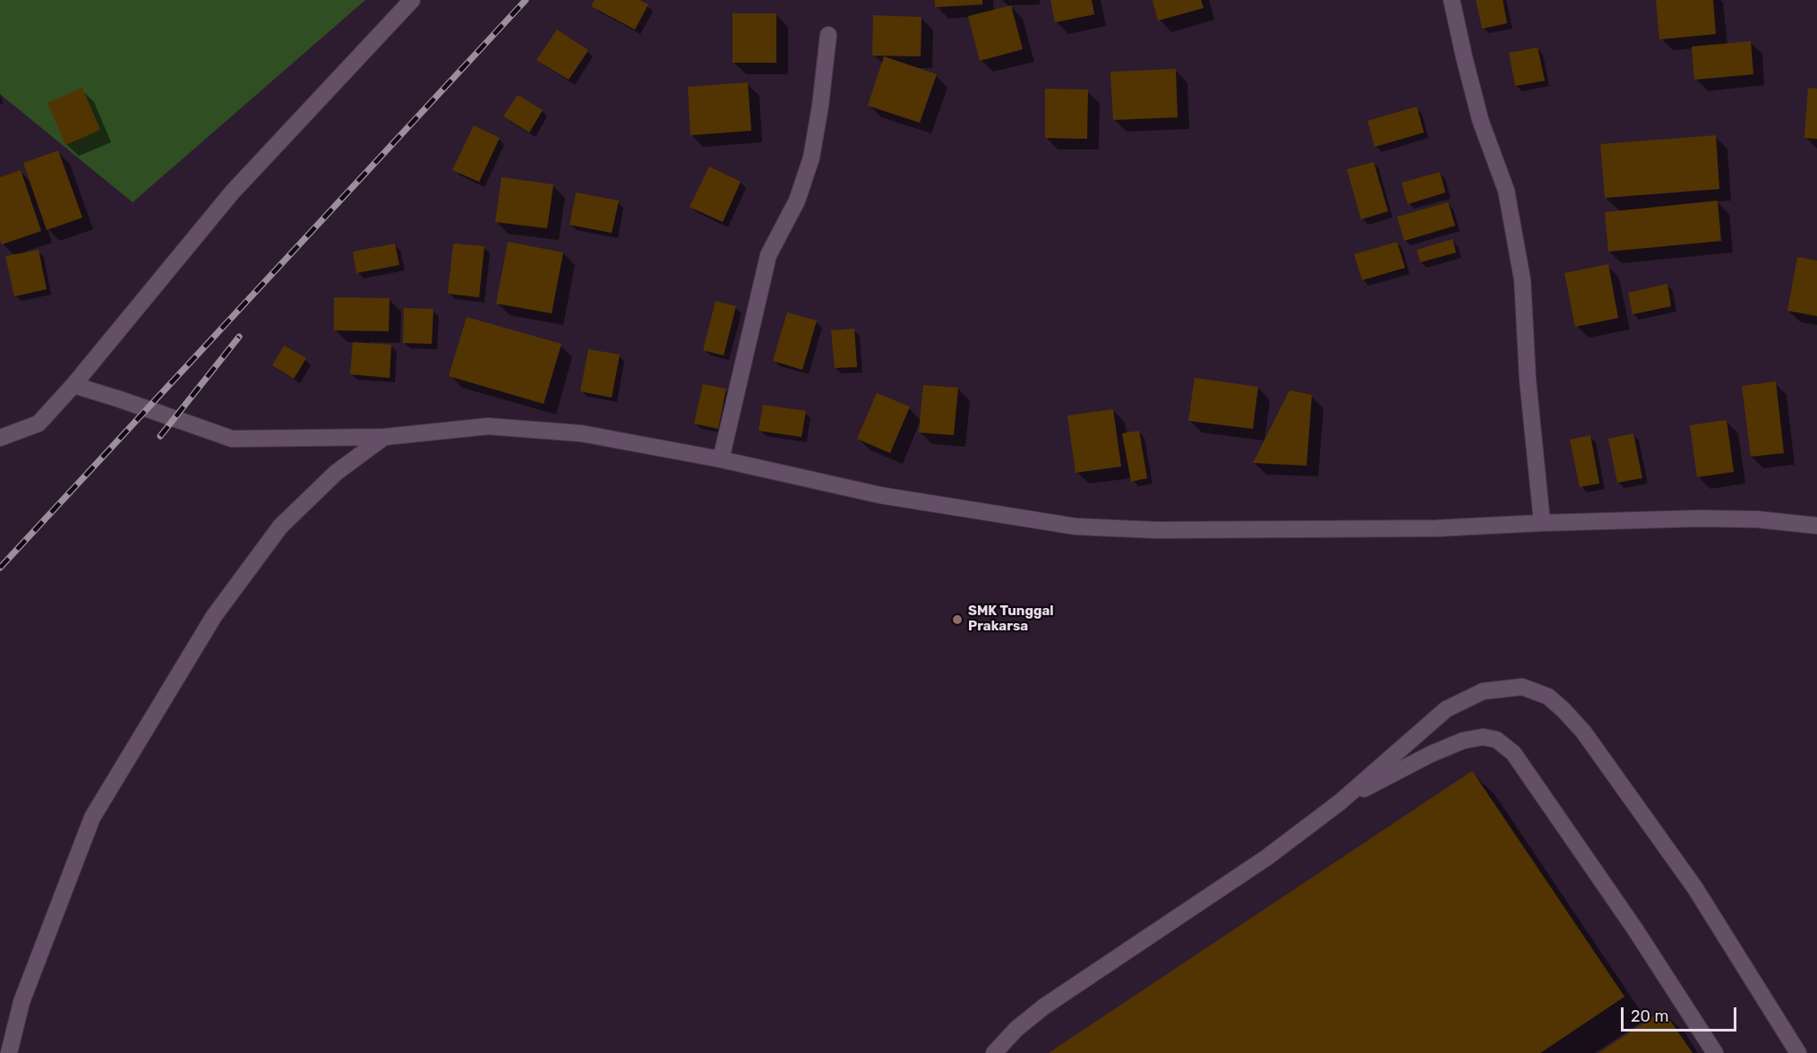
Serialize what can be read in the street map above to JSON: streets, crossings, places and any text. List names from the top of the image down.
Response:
{
  "places": ["SMK Tunggal Prakarsa"],
  "scale_bar": "20 m"
}
